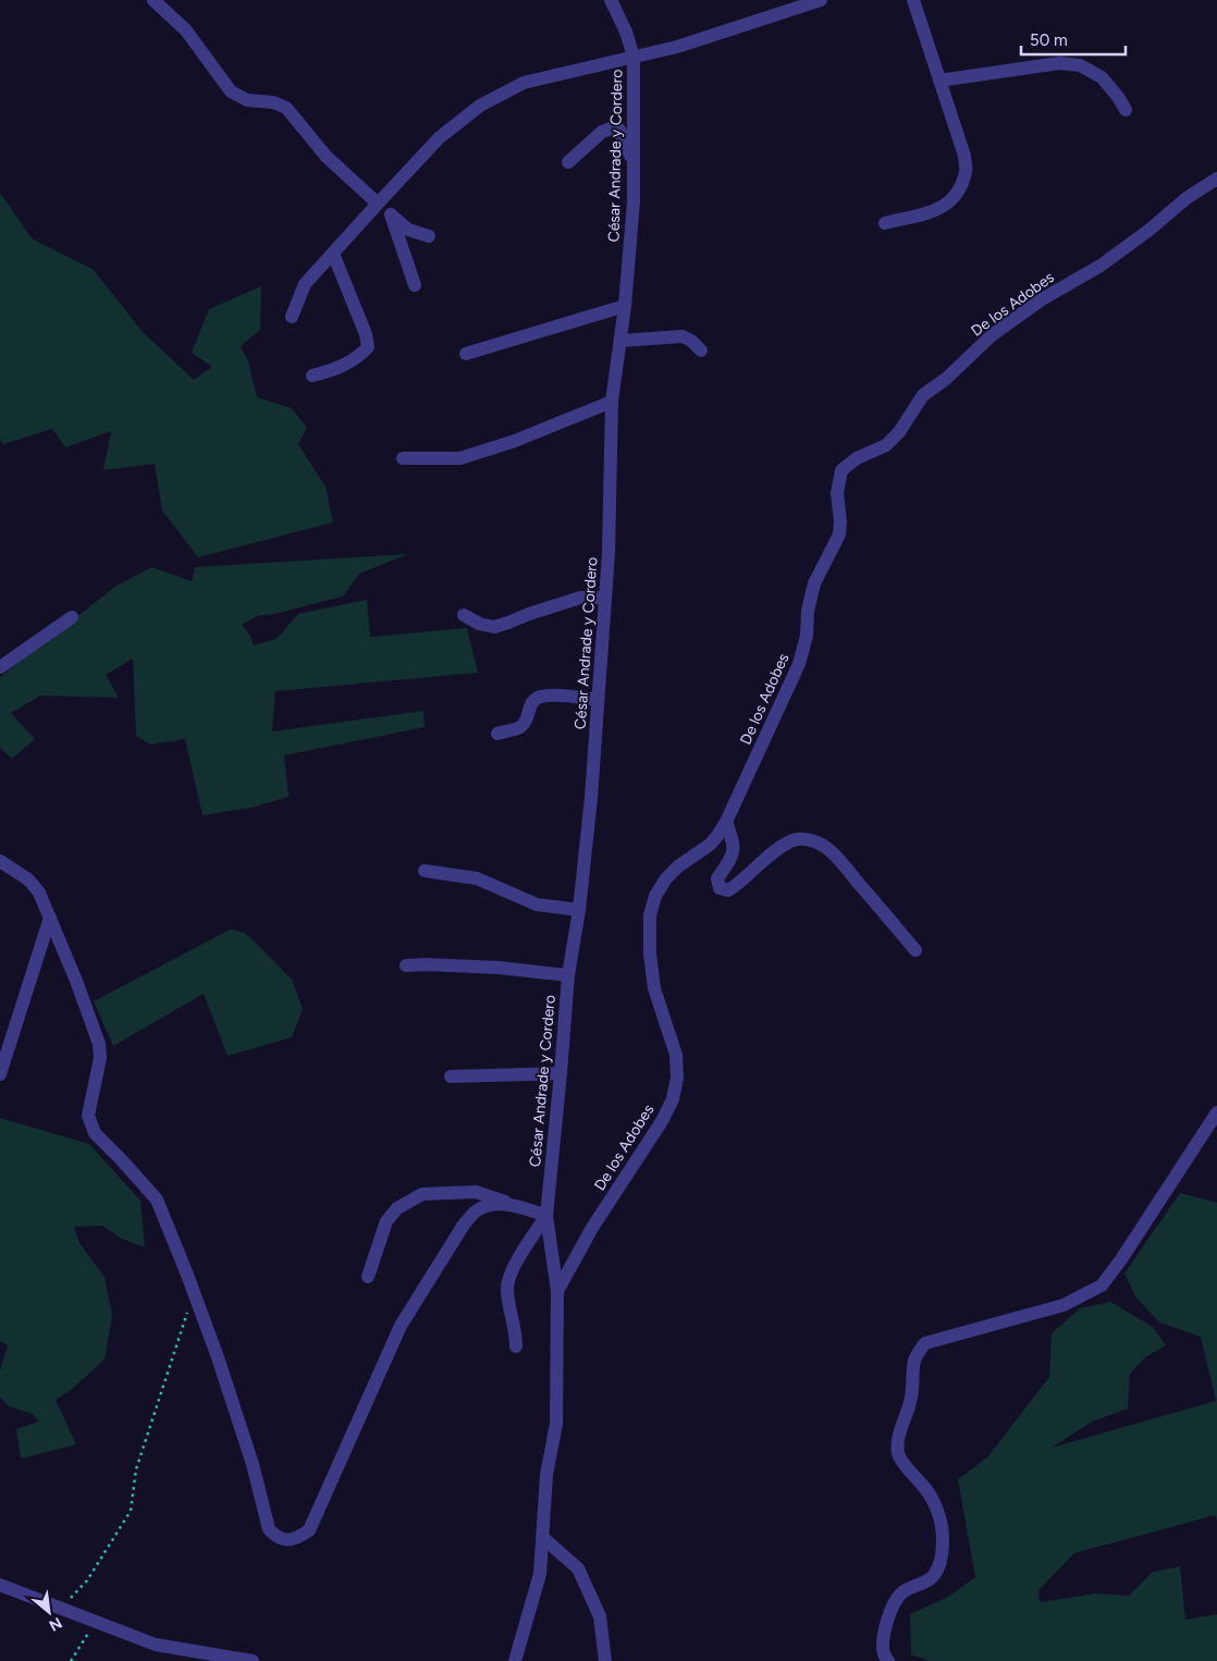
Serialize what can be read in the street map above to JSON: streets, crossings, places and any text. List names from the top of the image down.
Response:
{
  "streets": {
    "street": ["César Andrade y Cordero", "De los Adobes"]
  },
  "crossings": [
    ["César Andrade y Cordero", "De los Adobes"]
  ],
  "scale_bar": "50 m",
  "north": "bottom right"
}
